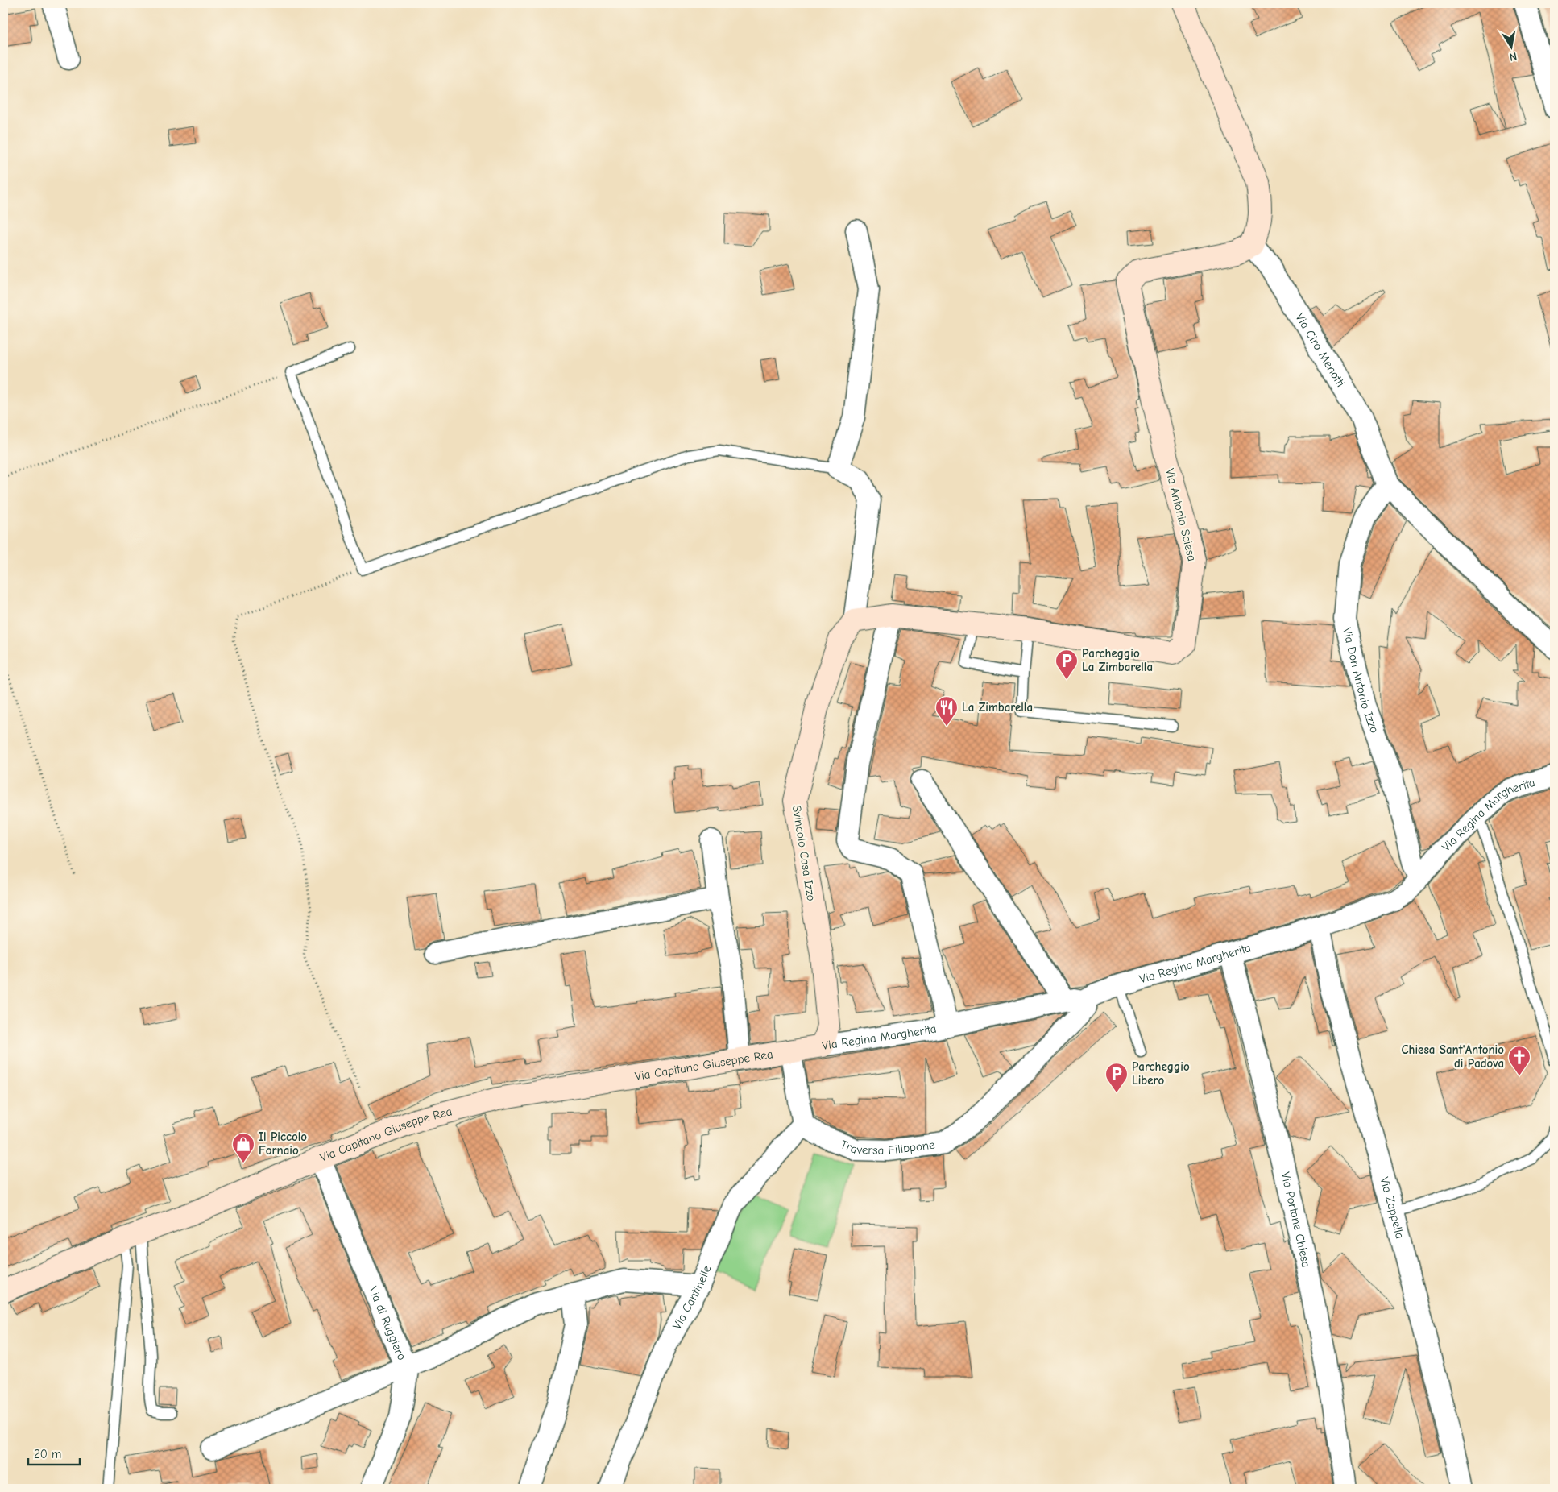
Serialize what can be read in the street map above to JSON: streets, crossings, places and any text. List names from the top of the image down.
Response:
{
  "streets": {
    "street": [
      "Via Ciro Menotti",
      "Via Antonio Sciesa",
      "Via Don Antonio Izzo",
      "Via Regina Margherita",
      "Svincolo Casa Izzo",
      "Via Capitano Giuseppe Rea",
      "Traversa Filippone",
      "Via Zappella",
      "Via Portone Chiesa",
      "Via Cantinelle",
      "Via di Ruggiero"
    ]
  },
  "crossings": [
    ["Via Ciro Menotti", "Via Antonio Sciesa"],
    ["Via Ciro Menotti", "Via Don Antonio Izzo"],
    ["Via Antonio Sciesa", "Svincolo Casa Izzo"],
    ["Via Don Antonio Izzo", "Via Regina Margherita"],
    ["Via Regina Margherita", "Svincolo Casa Izzo"],
    ["Via Regina Margherita", "Via Capitano Giuseppe Rea"],
    ["Via Regina Margherita", "Traversa Filippone"],
    ["Via Regina Margherita", "Via Zappella"],
    ["Via Regina Margherita", "Via Portone Chiesa"],
    ["Via Capitano Giuseppe Rea", "Via di Ruggiero"],
    ["Traversa Filippone", "Via Cantinelle"],
    ["Via Cantinelle", "Via di Ruggiero"]
  ],
  "places": {
    "parking": ["Parcheggio La Zimbarella", "Parcheggio Libero"],
    "restaurant": ["La Zimbarella"],
    "church": ["Chiesa Sant'Antonio di Padova"],
    "shop": ["Il Piccolo Fornaio"]
  },
  "scale_bar": "20 m",
  "north": "bottom"
}
